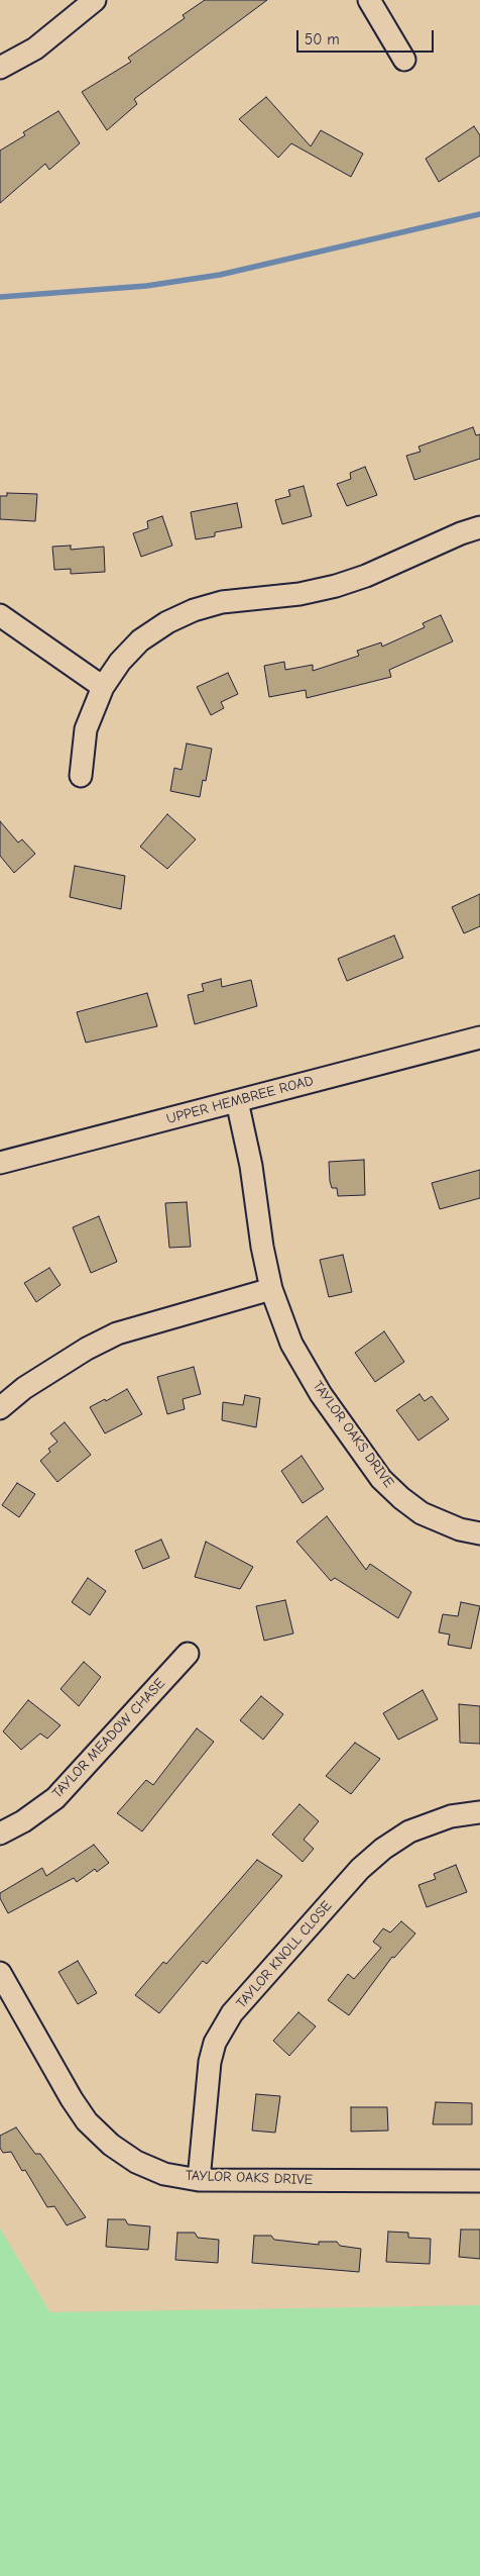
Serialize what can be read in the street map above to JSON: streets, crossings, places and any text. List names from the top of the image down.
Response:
{
  "streets": {
    "street": [
      "UPPER HEMBREE ROAD",
      "TAYLOR OAKS DRIVE",
      "TAYLOR MEADOW CHASE",
      "TAYLOR KNOLL CLOSE"
    ]
  },
  "crossings": [
    ["UPPER HEMBREE ROAD", "TAYLOR OAKS DRIVE"],
    ["TAYLOR OAKS DRIVE", "TAYLOR KNOLL CLOSE"]
  ],
  "scale_bar": "50 m"
}
